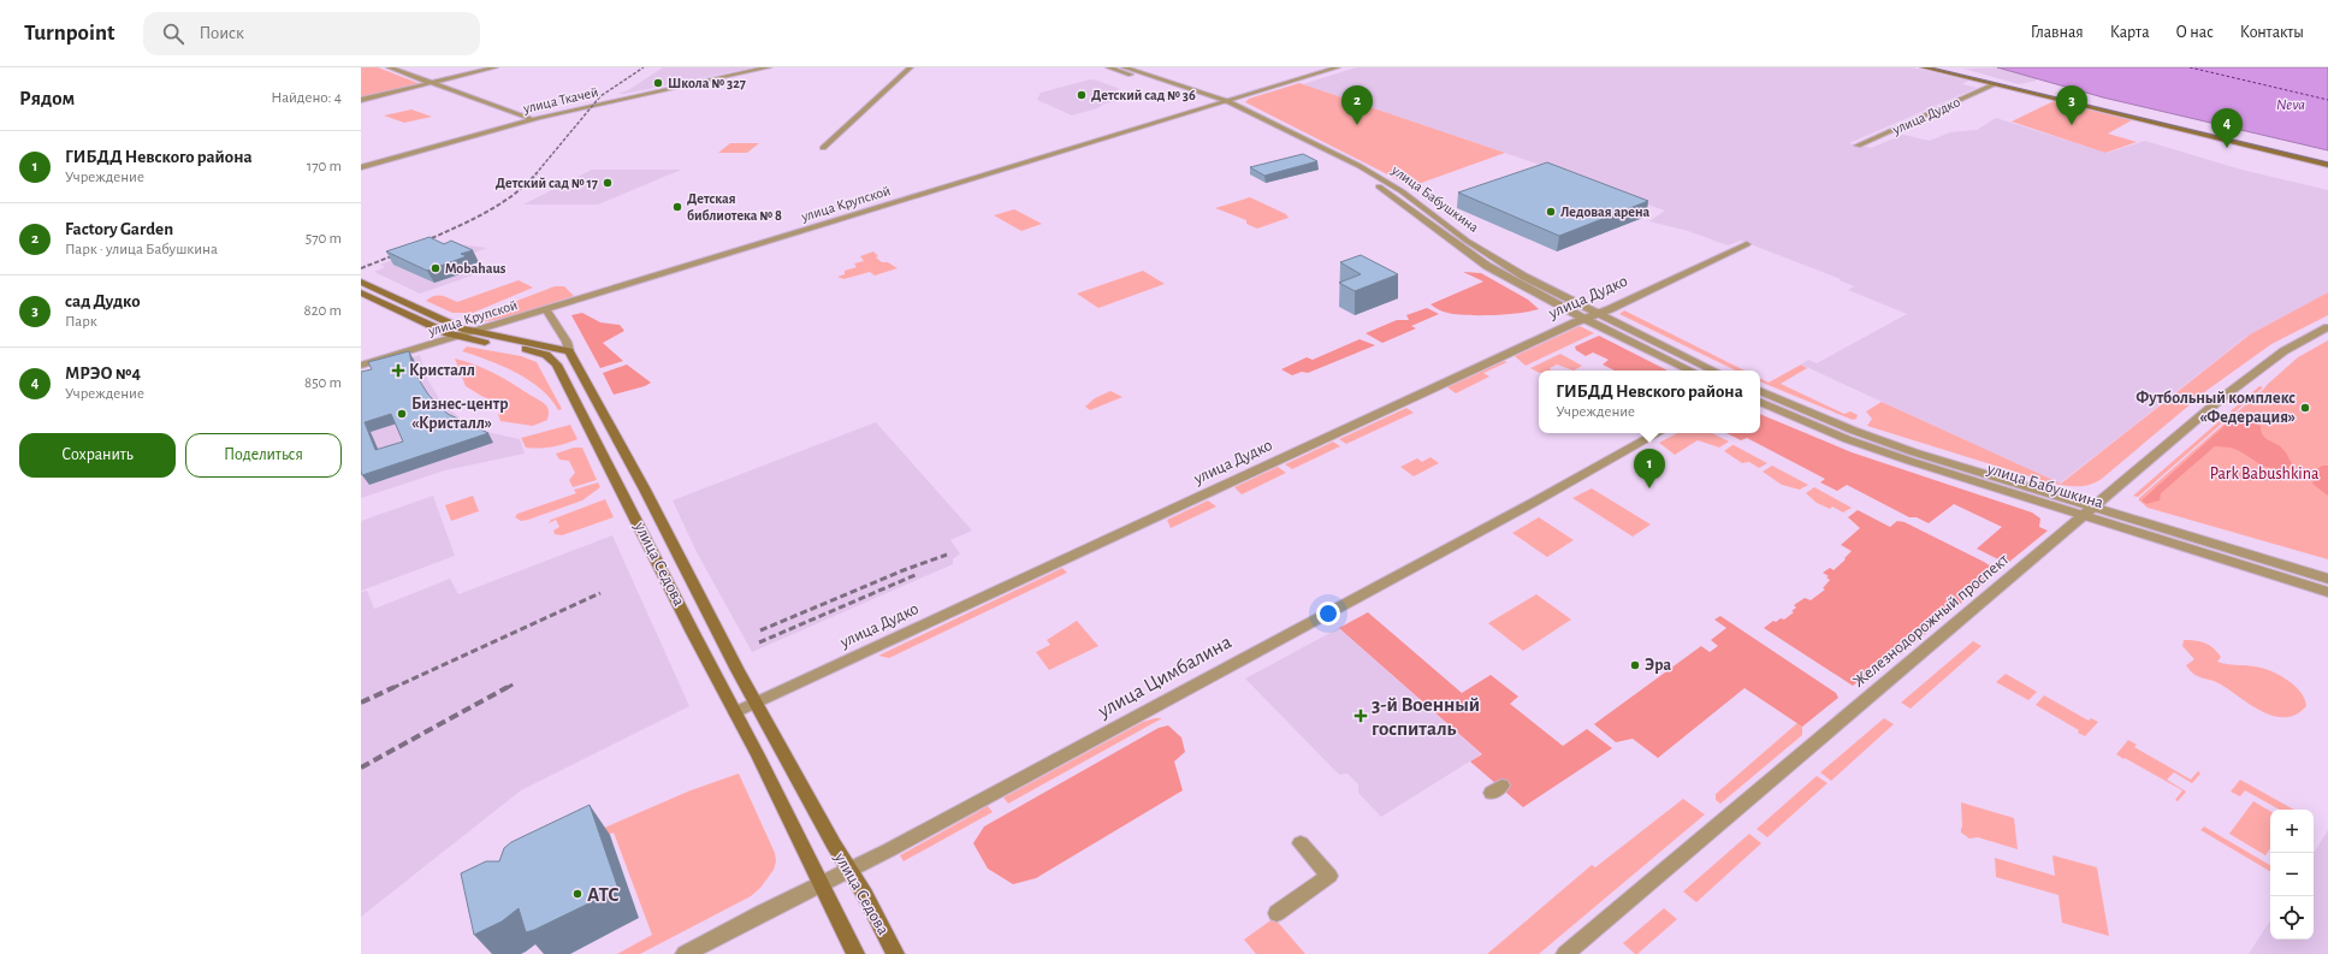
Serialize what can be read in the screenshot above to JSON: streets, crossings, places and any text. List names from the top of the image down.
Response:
{
  "streets": {
    "main road": ["улица Седова"],
    "street": [
      "улица Ткачей",
      "улица Дудко",
      "улица Бабушкина",
      "улица Крупской",
      "Железнодорожный проспект",
      "улица Цимбалина"
    ]
  },
  "crossings": [
    ["улица Дудко", "улица Бабушкина"],
    ["улица Дудко", "улица Седова"],
    ["улица Бабушкина", "улица Крупской"],
    ["улица Бабушкина", "Железнодорожный проспект"],
    ["улица Крупской", "улица Седова"],
    ["улица Седова", "улица Цимбалина"]
  ],
  "water": ["Neva"],
  "parks": ["Park Babushkina"],
  "places": {
    "other": [
      "Школа № 327",
      "Детский сад № 36",
      "Детский сад № 17",
      "Детская библиотека № 8",
      "Ледовая арена",
      "Mobahaus",
      "Футбольный комплекс «Федерация»",
      "Бизнес-центр «Кристалл»",
      "Эра",
      "АТС"
    ],
    "health": ["Кристалл", "3-й Военный госпиталь"]
  },
  "page": {
    "header": "Turnpoint",
    "search": "Поиск",
    "nav": [
      "Главная",
      "Карта",
      "О нас",
      "Контакты"
    ],
    "heading": ["Рядом", "Найдено: 4"],
    "pins": [
      "2",
      "3",
      "4",
      "1"
    ],
    "list": [
      {
        "mark": "1",
        "name": "ГИБДД Невского района",
        "note": "Учреждение",
        "value": "170 m"
      },
      {
        "mark": "2",
        "name": "Factory Garden",
        "note": "Парк · улица Бабушкина",
        "value": "570 m"
      },
      {
        "mark": "3",
        "name": "сад Дудко",
        "note": "Парк",
        "value": "820 m"
      },
      {
        "mark": "4",
        "name": "МРЭО №4",
        "note": "Учреждение",
        "value": "850 m"
      }
    ],
    "popup": ["ГИБДД Невского района", "Учреждение"],
    "buttons": ["Сохранить", "Поделиться"],
    "map_buttons": ["+", "−"]
  }
}
